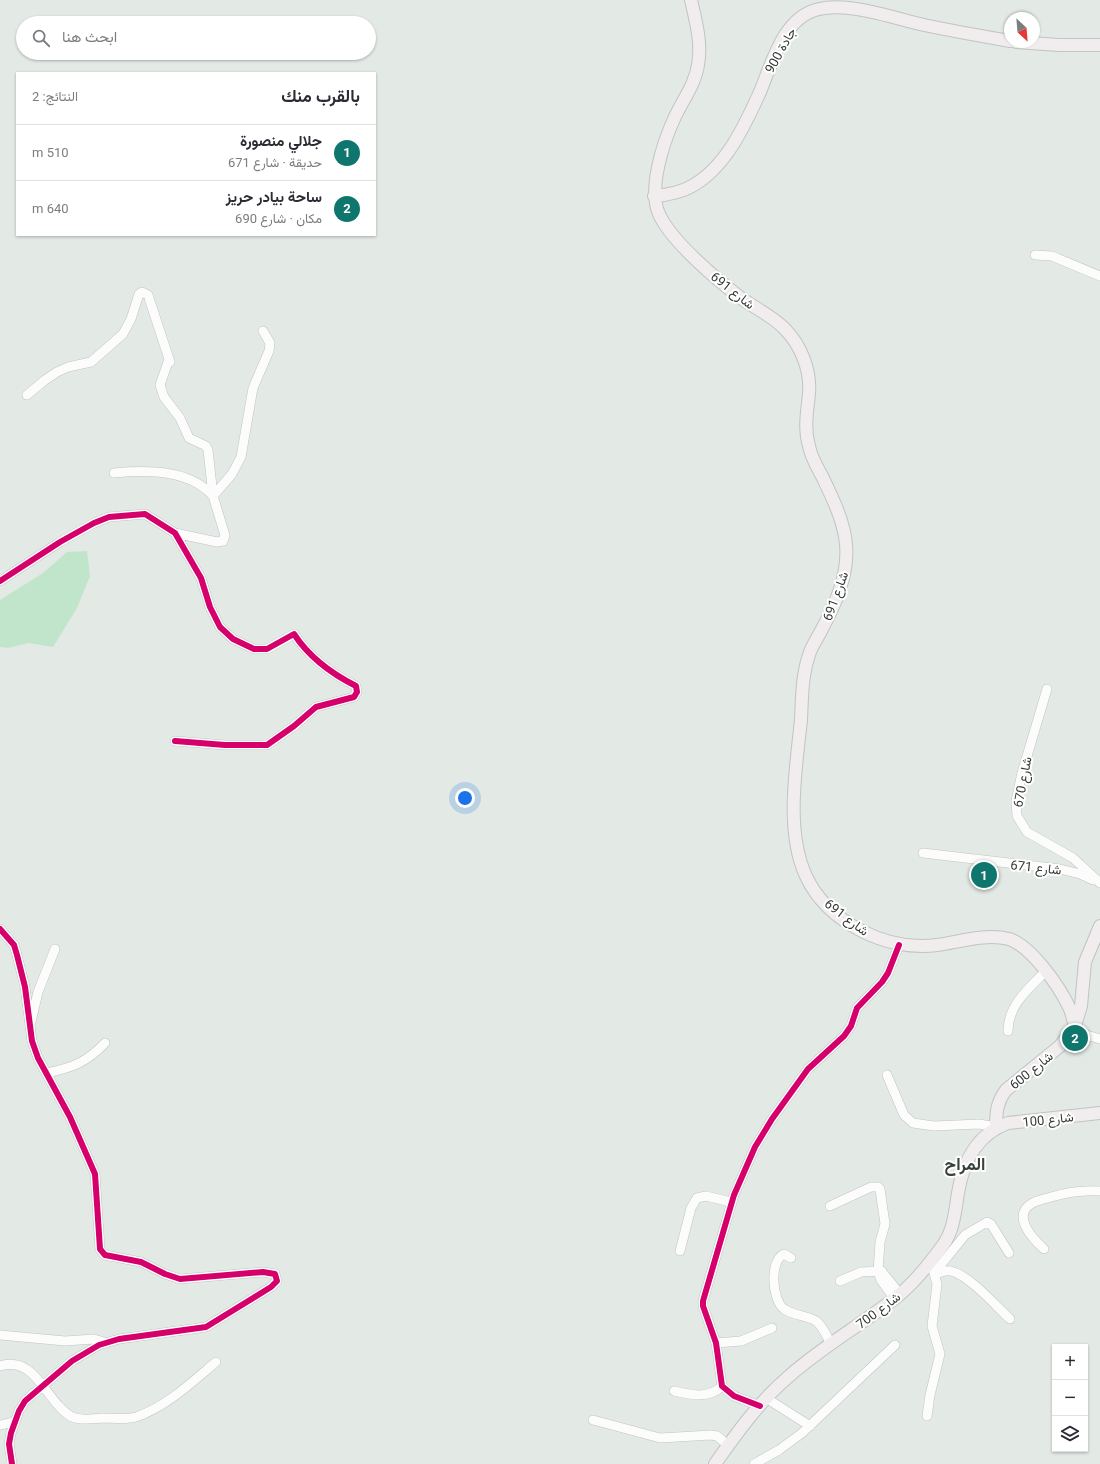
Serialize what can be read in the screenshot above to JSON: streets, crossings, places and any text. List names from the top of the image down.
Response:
{
  "streets": {
    "main road": [
      "جادة 900",
      "شارع 691",
      "شارع 600",
      "شارع 100",
      "شارع 700"
    ],
    "street": ["شارع 670", "شارع 671"]
  },
  "crossings": [
    ["جادة 900", "شارع 691"],
    ["شارع 691", "شارع 600"],
    ["شارع 670", "شارع 671"],
    ["شارع 600", "شارع 100"],
    ["شارع 600", "شارع 700"],
    ["شارع 100", "شارع 700"]
  ],
  "districts": ["المراح"],
  "north": "bottom right",
  "page": {
    "search": "ابحث هنا",
    "heading": ["بالقرب منك", "النتائج: 2"],
    "list": [
      {
        "mark": "1",
        "name": "جلالي منصورة",
        "note": "حديقة · شارع 671",
        "value": "510 m"
      },
      {
        "mark": "2",
        "name": "ساحة بيادر حريز",
        "note": "مكان · شارع 690",
        "value": "640 m"
      }
    ],
    "pins": ["1", "2"],
    "map_buttons": ["+", "−"]
  }
}
